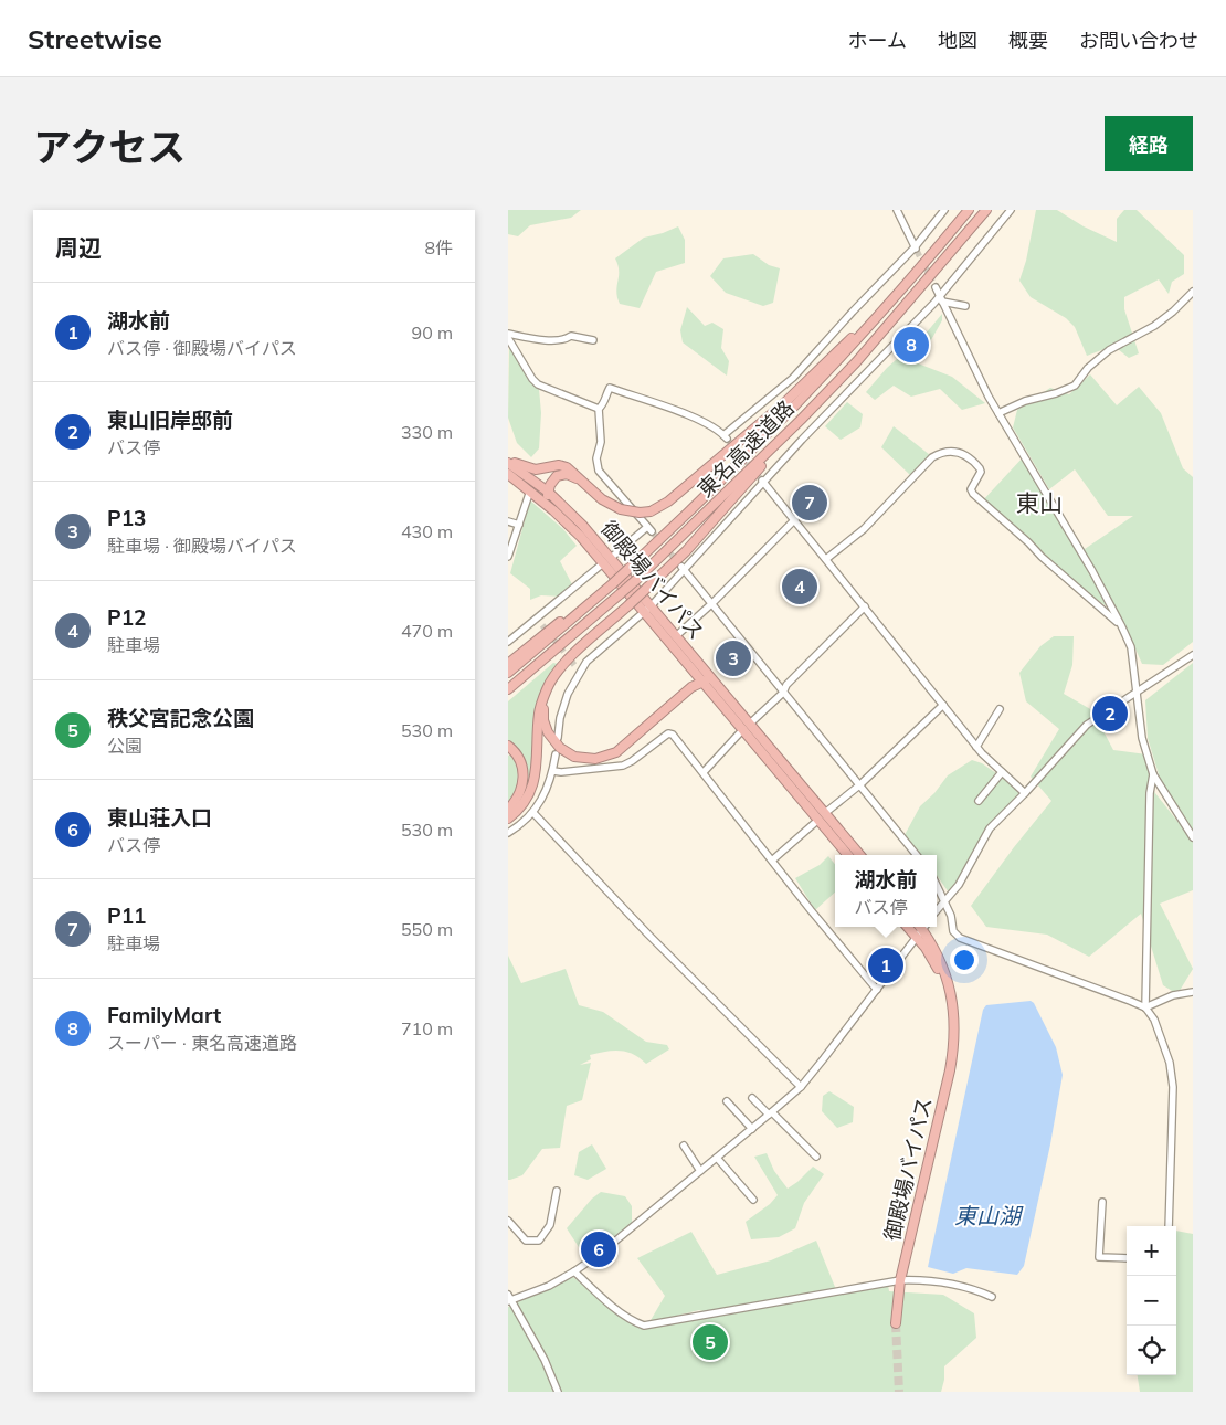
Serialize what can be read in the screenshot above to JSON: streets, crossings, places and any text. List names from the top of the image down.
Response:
{
  "streets": {
    "highway": ["東名高速道路", "御殿場バイパス"]
  },
  "districts": ["東山"],
  "water": ["東山湖"],
  "page": {
    "header": "Streetwise",
    "nav": [
      "ホーム",
      "地図",
      "概要",
      "お問い合わせ"
    ],
    "title": "アクセス",
    "buttons": "経路",
    "heading": ["周辺", "8件"],
    "list": [
      {
        "mark": "1",
        "name": "湖水前",
        "note": "バス停 · 御殿場バイパス",
        "value": "90 m"
      },
      {
        "mark": "2",
        "name": "東山旧岸邸前",
        "note": "バス停",
        "value": "330 m"
      },
      {
        "mark": "3",
        "name": "P13",
        "note": "駐車場 · 御殿場バイパス",
        "value": "430 m"
      },
      {
        "mark": "4",
        "name": "P12",
        "note": "駐車場",
        "value": "470 m"
      },
      {
        "mark": "5",
        "name": "秩父宮記念公園",
        "note": "公園",
        "value": "530 m"
      },
      {
        "mark": "6",
        "name": "東山荘入口",
        "note": "バス停",
        "value": "530 m"
      },
      {
        "mark": "7",
        "name": "P11",
        "note": "駐車場",
        "value": "550 m"
      },
      {
        "mark": "8",
        "name": "FamilyMart",
        "note": "スーパー · 東名高速道路",
        "value": "710 m"
      }
    ],
    "pins": [
      "8",
      "7",
      "4",
      "3",
      "2",
      "1",
      "6",
      "5"
    ],
    "popup": ["湖水前", "バス停"],
    "map_buttons": ["+", "−"]
  }
}
